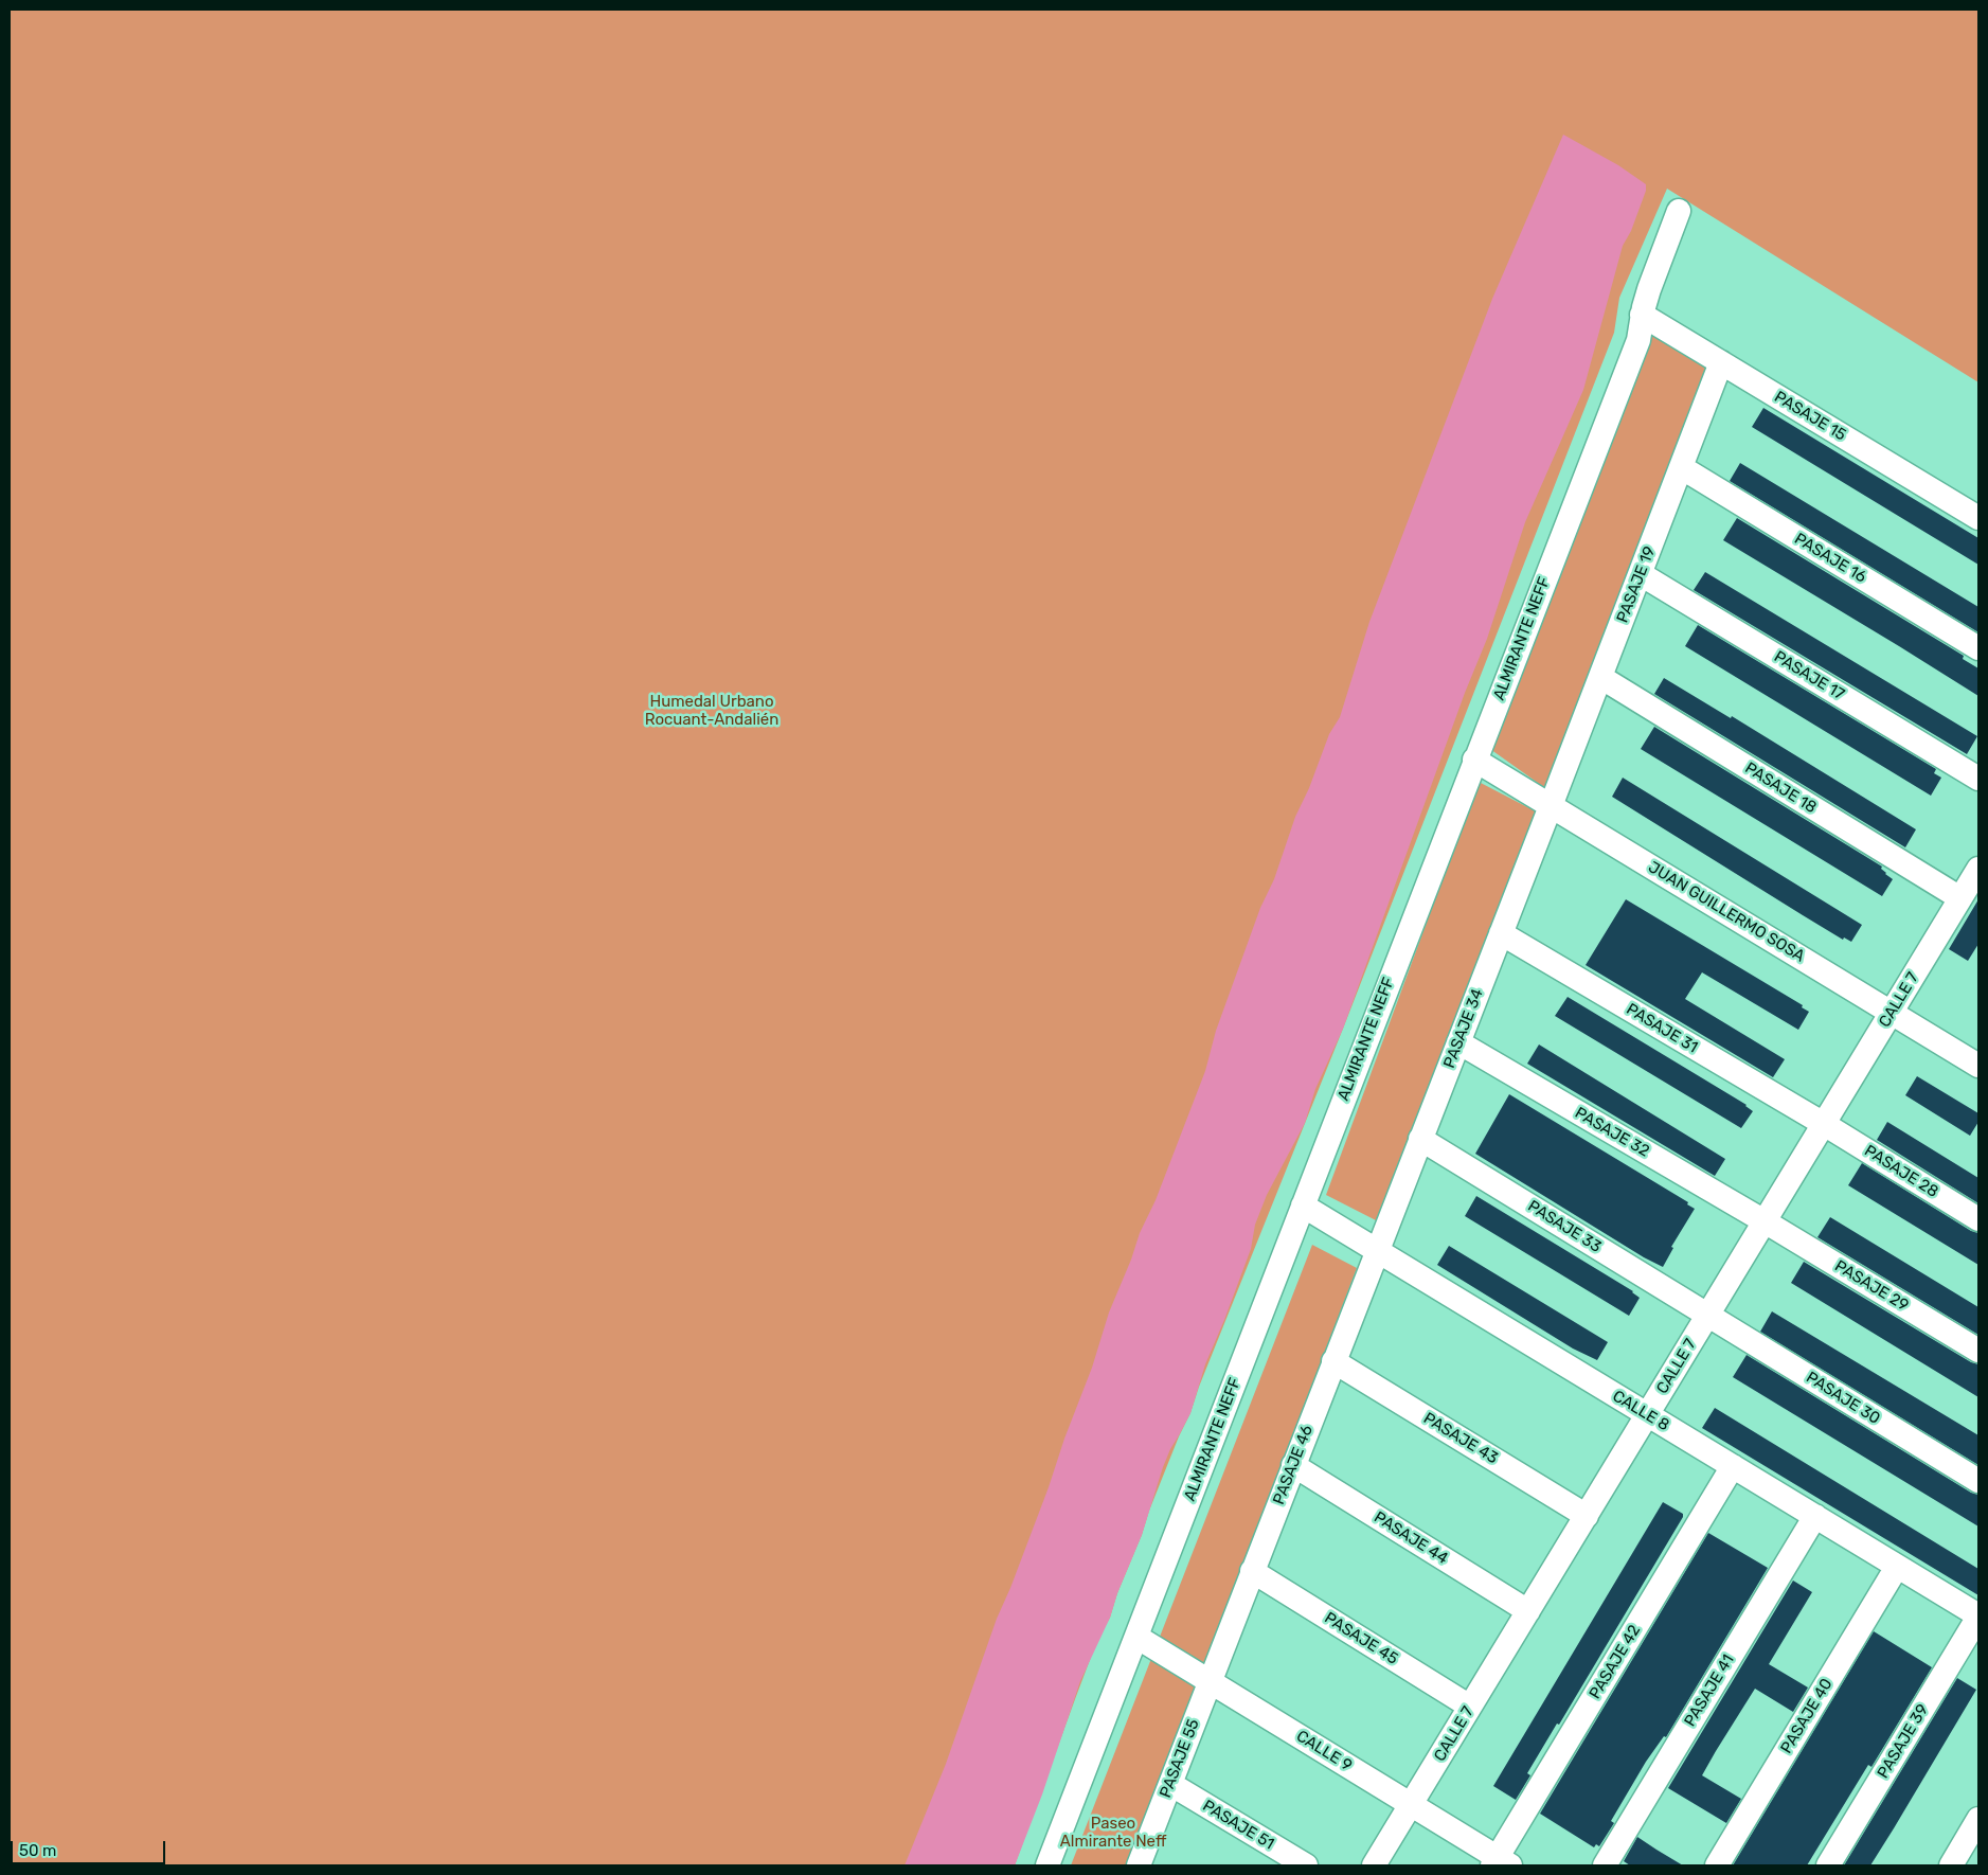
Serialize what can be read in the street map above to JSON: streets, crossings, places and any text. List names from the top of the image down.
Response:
{
  "streets": {
    "street": [
      "PASAJE 15",
      "PASAJE 16",
      "PASAJE 19",
      "ALMIRANTE NEFF",
      "PASAJE 17",
      "PASAJE 18",
      "JUAN GUILLERMO SOSA",
      "CALLE 7",
      "PASAJE 34",
      "PASAJE 31",
      "PASAJE 32",
      "PASAJE 28",
      "PASAJE 33",
      "PASAJE 29",
      "PASAJE 30",
      "CALLE 8",
      "PASAJE 43",
      "PASAJE 46",
      "PASAJE 44",
      "PASAJE 45",
      "PASAJE 42",
      "PASAJE 41",
      "PASAJE 40",
      "PASAJE 39",
      "CALLE 9",
      "PASAJE 55",
      "PASAJE 51"
    ]
  },
  "crossings": [
    ["PASAJE 15", "PASAJE 19"],
    ["PASAJE 15", "ALMIRANTE NEFF"],
    ["PASAJE 16", "PASAJE 19"],
    ["PASAJE 19", "PASAJE 17"],
    ["PASAJE 19", "PASAJE 18"],
    ["PASAJE 19", "JUAN GUILLERMO SOSA"],
    ["PASAJE 19", "PASAJE 34"],
    ["ALMIRANTE NEFF", "JUAN GUILLERMO SOSA"],
    ["ALMIRANTE NEFF", "CALLE 8"],
    ["ALMIRANTE NEFF", "CALLE 9"],
    ["PASAJE 18", "CALLE 7"],
    ["JUAN GUILLERMO SOSA", "CALLE 7"],
    ["JUAN GUILLERMO SOSA", "PASAJE 34"],
    ["CALLE 7", "PASAJE 31"],
    ["CALLE 7", "PASAJE 32"],
    ["CALLE 7", "PASAJE 28"],
    ["CALLE 7", "PASAJE 33"],
    ["CALLE 7", "PASAJE 29"],
    ["CALLE 7", "PASAJE 30"],
    ["CALLE 7", "CALLE 8"],
    ["CALLE 7", "PASAJE 43"],
    ["CALLE 7", "PASAJE 44"],
    ["CALLE 7", "PASAJE 45"],
    ["CALLE 7", "CALLE 9"],
    ["PASAJE 34", "PASAJE 31"],
    ["PASAJE 34", "PASAJE 32"],
    ["PASAJE 34", "PASAJE 33"],
    ["PASAJE 34", "CALLE 8"],
    ["PASAJE 34", "PASAJE 46"],
    ["PASAJE 31", "PASAJE 28"],
    ["PASAJE 32", "PASAJE 29"],
    ["PASAJE 33", "PASAJE 30"],
    ["CALLE 8", "PASAJE 46"],
    ["CALLE 8", "PASAJE 42"],
    ["CALLE 8", "PASAJE 41"],
    ["CALLE 8", "PASAJE 40"],
    ["CALLE 8", "PASAJE 39"],
    ["PASAJE 43", "PASAJE 46"],
    ["PASAJE 46", "PASAJE 44"],
    ["PASAJE 46", "PASAJE 45"],
    ["PASAJE 46", "CALLE 9"],
    ["PASAJE 46", "PASAJE 55"],
    ["PASAJE 42", "CALLE 9"],
    ["CALLE 9", "PASAJE 55"],
    ["PASAJE 55", "PASAJE 51"]
  ],
  "parks": ["Humedal Urbano Rocuant-Andalién", "Paseo Almirante Neff"],
  "scale_bar": "50 m"
}
